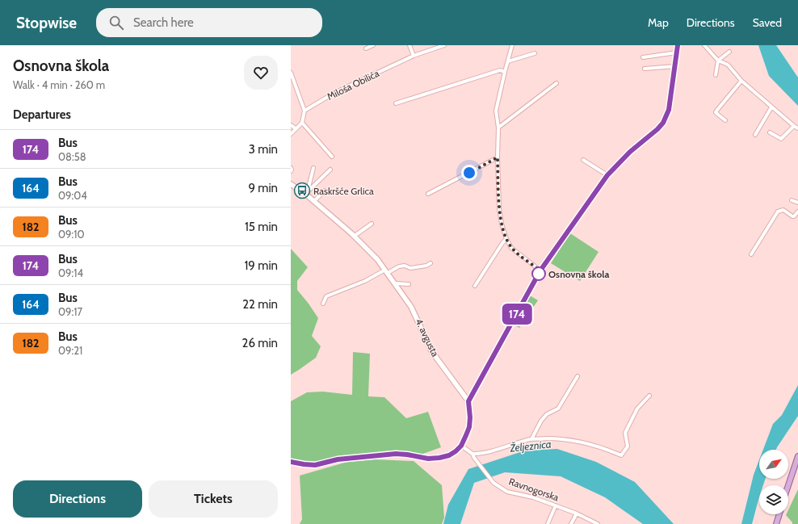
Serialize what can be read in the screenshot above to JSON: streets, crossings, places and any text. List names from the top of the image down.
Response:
{
  "streets": {
    "main road": ["4. avgusta"],
    "street": ["Miloša Obilića", "Ravnogorska"]
  },
  "water": ["Željeznica"],
  "places": {
    "bus stop": ["Raskršće Grlica"],
    "other": ["Osnovna škola"]
  },
  "lines": ["bus line 174"],
  "north": "top right",
  "page": {
    "header": "Stopwise",
    "search": "Search here",
    "nav": ["Map", "Directions", "Saved"],
    "heading": [
      ["Osnovna škola", "Walk · 4 min · 260 m"],
      "Departures"
    ],
    "on_map": "174",
    "list": [
      {
        "mark": "174",
        "name": "Bus",
        "note": "08:58",
        "value": "3 min"
      },
      {
        "mark": "164",
        "name": "Bus",
        "note": "09:04",
        "value": "9 min"
      },
      {
        "mark": "182",
        "name": "Bus",
        "note": "09:10",
        "value": "15 min"
      },
      {
        "mark": "174",
        "name": "Bus",
        "note": "09:14",
        "value": "19 min"
      },
      {
        "mark": "164",
        "name": "Bus",
        "note": "09:17",
        "value": "22 min"
      },
      {
        "mark": "182",
        "name": "Bus",
        "note": "09:21",
        "value": "26 min"
      }
    ],
    "buttons": ["Directions", "Tickets"]
  }
}
